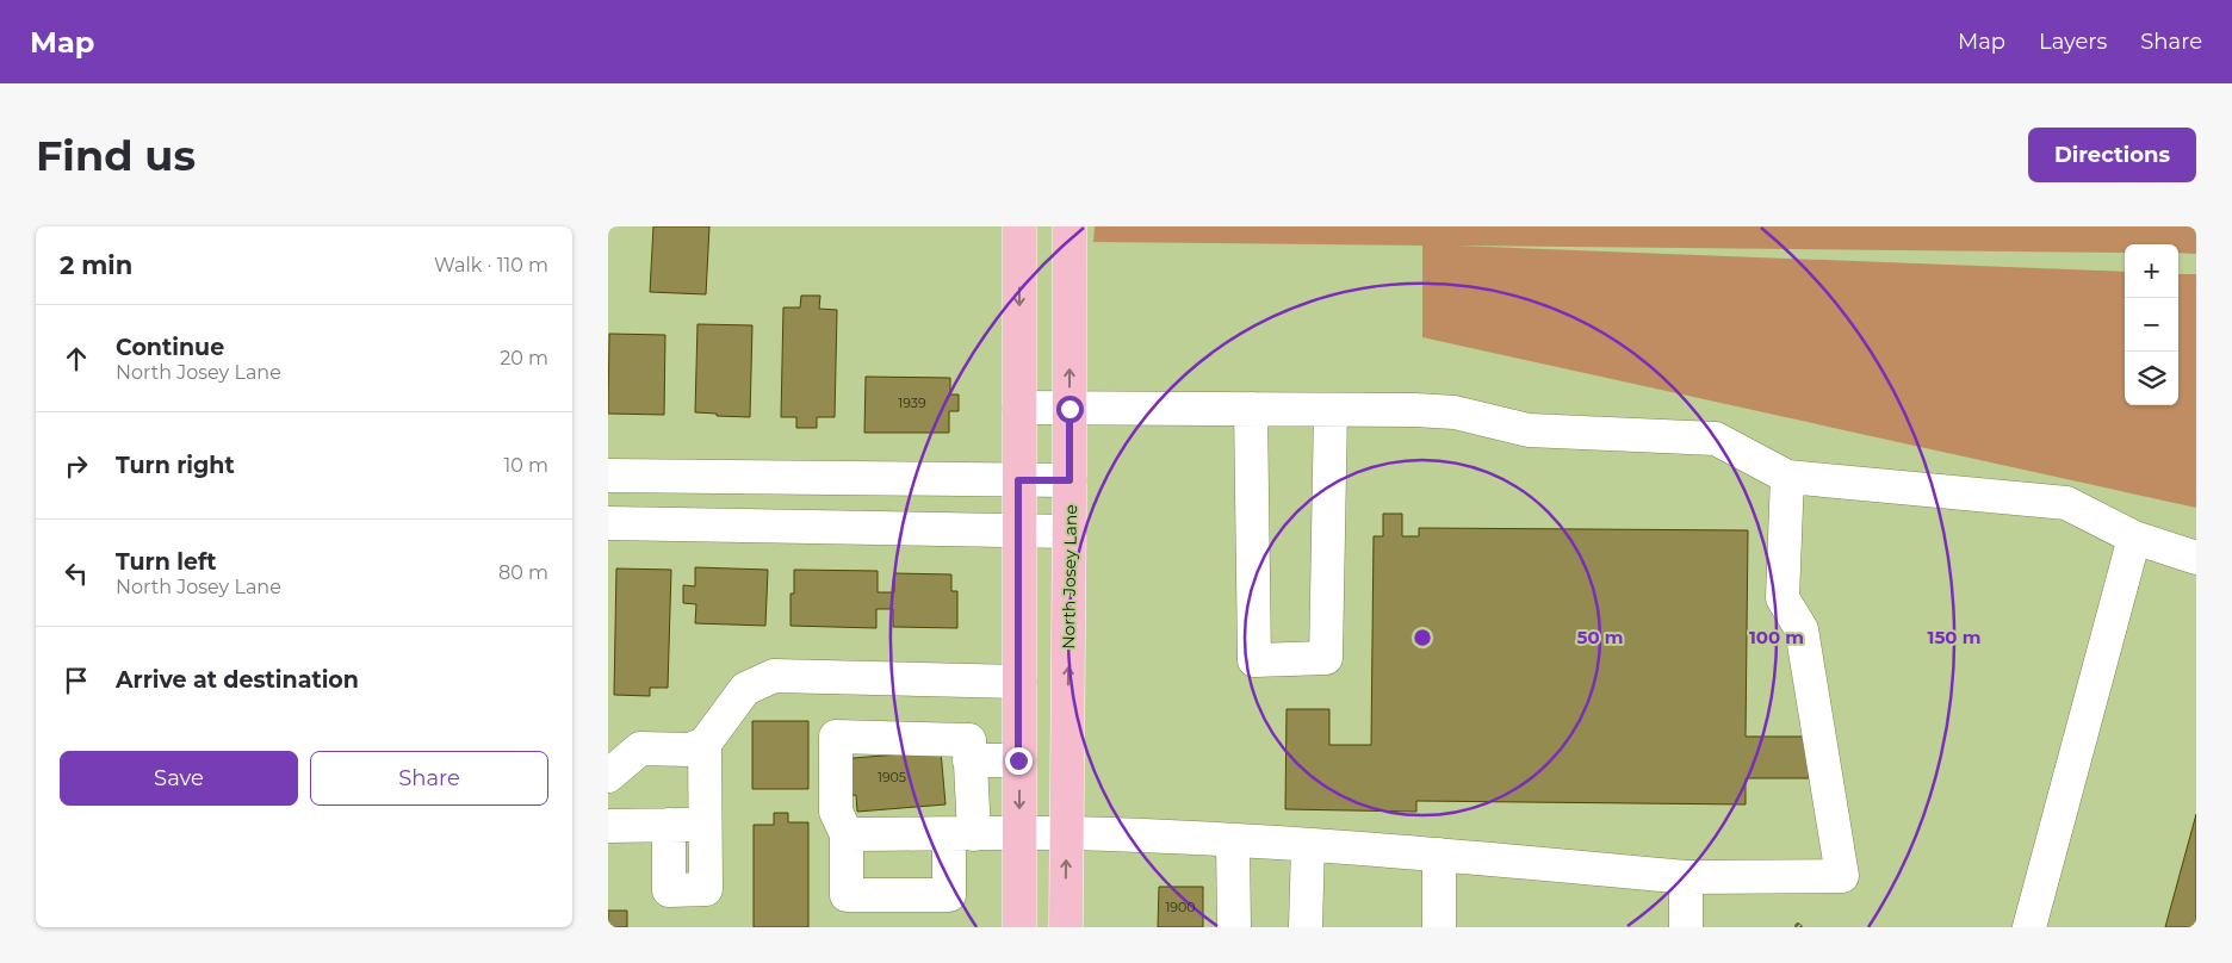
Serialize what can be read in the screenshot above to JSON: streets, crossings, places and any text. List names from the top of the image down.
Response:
{
  "streets": {
    "main road": ["North Josey Lane"]
  },
  "house_numbers": ["1939", "1905", "1900"],
  "page": {
    "header": "Map",
    "nav": ["Map", "Layers", "Share"],
    "buttons": [
      "Directions",
      ["Save", "Share"]
    ],
    "title": "Find us",
    "heading": ["2 min", "Walk · 110 m"],
    "map_buttons": ["+", "−"],
    "list": [
      ["Continue", "North Josey Lane", "20 m"],
      ["Turn right", "10 m"],
      ["Turn left", "North Josey Lane", "80 m"],
      "Arrive at destination"
    ]
  },
  "rings": ["50 m", "100 m", "150 m"]
}
